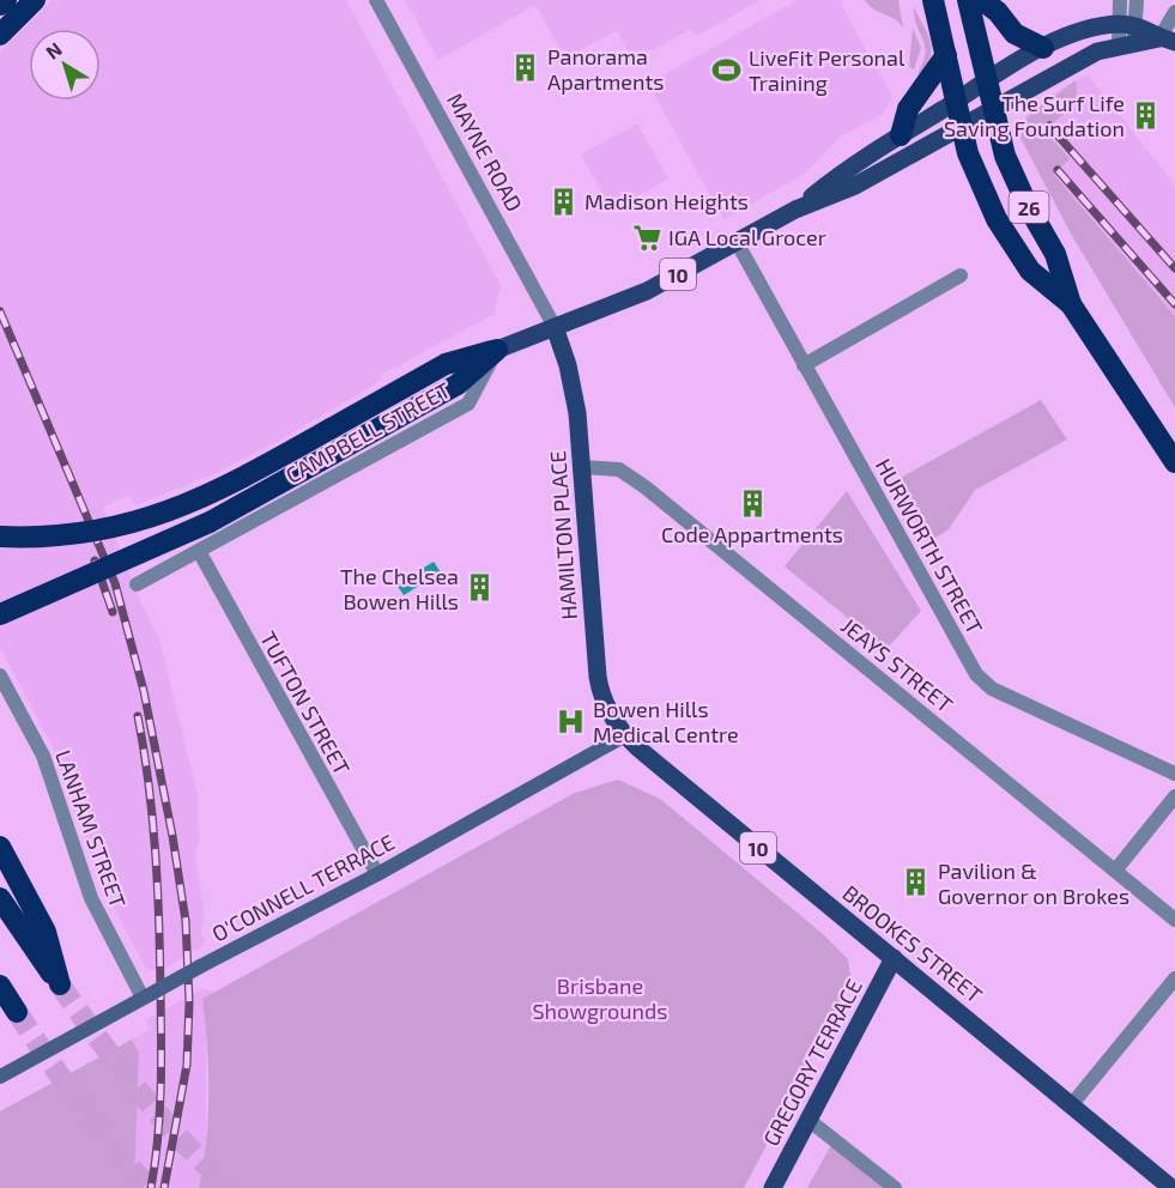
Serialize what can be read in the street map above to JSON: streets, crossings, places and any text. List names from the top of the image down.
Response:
{
  "streets": {
    "highway": ["26"],
    "main road": [
      "10",
      "HAMILTON PLACE",
      "O'CONNELL TERRACE",
      "BROOKES STREET",
      "GREGORY TERRACE"
    ],
    "street": [
      "MAYNE ROAD",
      "CAMPBELL STREET",
      "HURWORTH STREET",
      "JEAYS STREET",
      "TUFTON STREET",
      "LANHAM STREET"
    ]
  },
  "crossings": [
    ["MAYNE ROAD", "10"],
    ["MAYNE ROAD", "HAMILTON PLACE"],
    ["26", "10"],
    ["10", "HAMILTON PLACE"],
    ["10", "HURWORTH STREET"],
    ["CAMPBELL STREET", "TUFTON STREET"],
    ["HAMILTON PLACE", "JEAYS STREET"],
    ["HAMILTON PLACE", "O'CONNELL TERRACE"],
    ["HAMILTON PLACE", "BROOKES STREET"],
    ["TUFTON STREET", "O'CONNELL TERRACE"],
    ["LANHAM STREET", "O'CONNELL TERRACE"],
    ["O'CONNELL TERRACE", "BROOKES STREET"],
    ["BROOKES STREET", "GREGORY TERRACE"]
  ],
  "parks": ["Brisbane Showgrounds"],
  "places": {
    "building": [
      "Panorama Apartments",
      "The Surf Life Saving Foundation",
      "Madison Heights",
      "Code Appartments",
      "The Chelsea Bowen Hills",
      "Pavilion & Governor on Brokes"
    ],
    "sports": ["LiveFit Personal Training"],
    "supermarket": ["IGA Local Grocer"],
    "hospital": ["Bowen Hills Medical Centre"]
  },
  "north": "top left"
}
